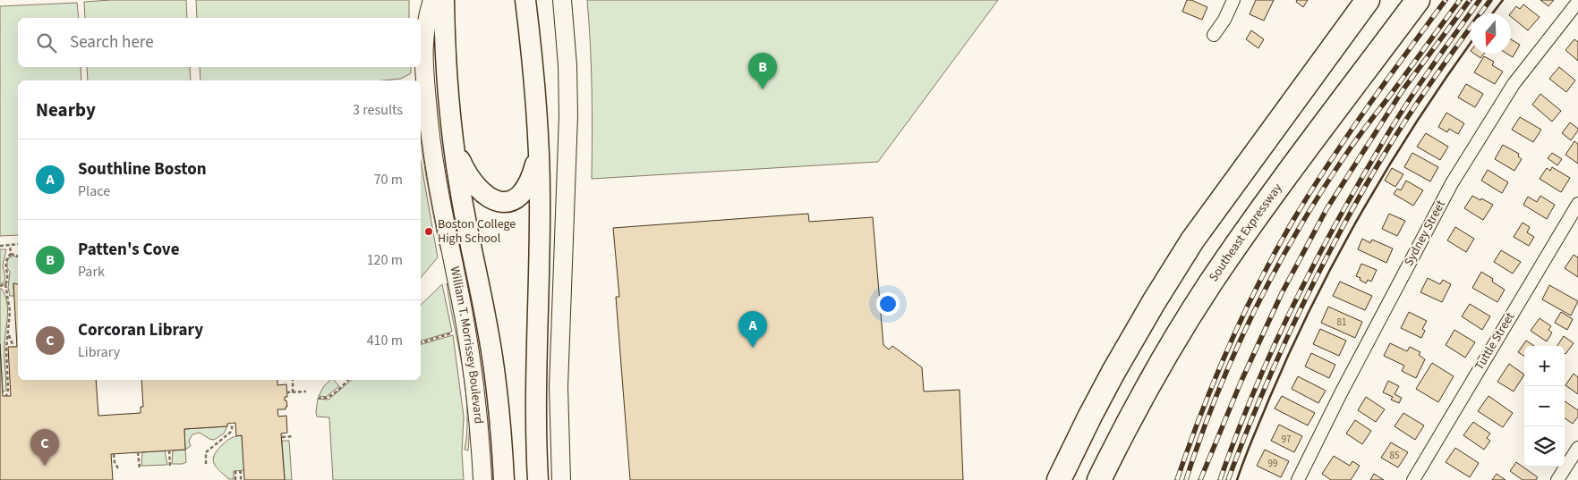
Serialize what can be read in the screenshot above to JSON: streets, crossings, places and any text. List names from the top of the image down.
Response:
{
  "streets": {
    "highway": ["Southeast Expressway"],
    "main road": ["William T. Morrissey Boulevard"],
    "street": ["Sydney Street", "Tuttle Street"]
  },
  "places": ["Boston College High School"],
  "house_numbers": [
    "81",
    "97",
    "85",
    "99"
  ],
  "north": "bottom",
  "page": {
    "search": "Search here",
    "pins": ["B", "A", "C"],
    "heading": ["Nearby", "3 results"],
    "list": [
      {
        "mark": "A",
        "name": "Southline Boston",
        "note": "Place",
        "value": "70 m"
      },
      {
        "mark": "B",
        "name": "Patten's Cove",
        "note": "Park",
        "value": "120 m"
      },
      {
        "mark": "C",
        "name": "Corcoran Library",
        "note": "Library",
        "value": "410 m"
      }
    ],
    "map_buttons": ["+", "−"]
  }
}
